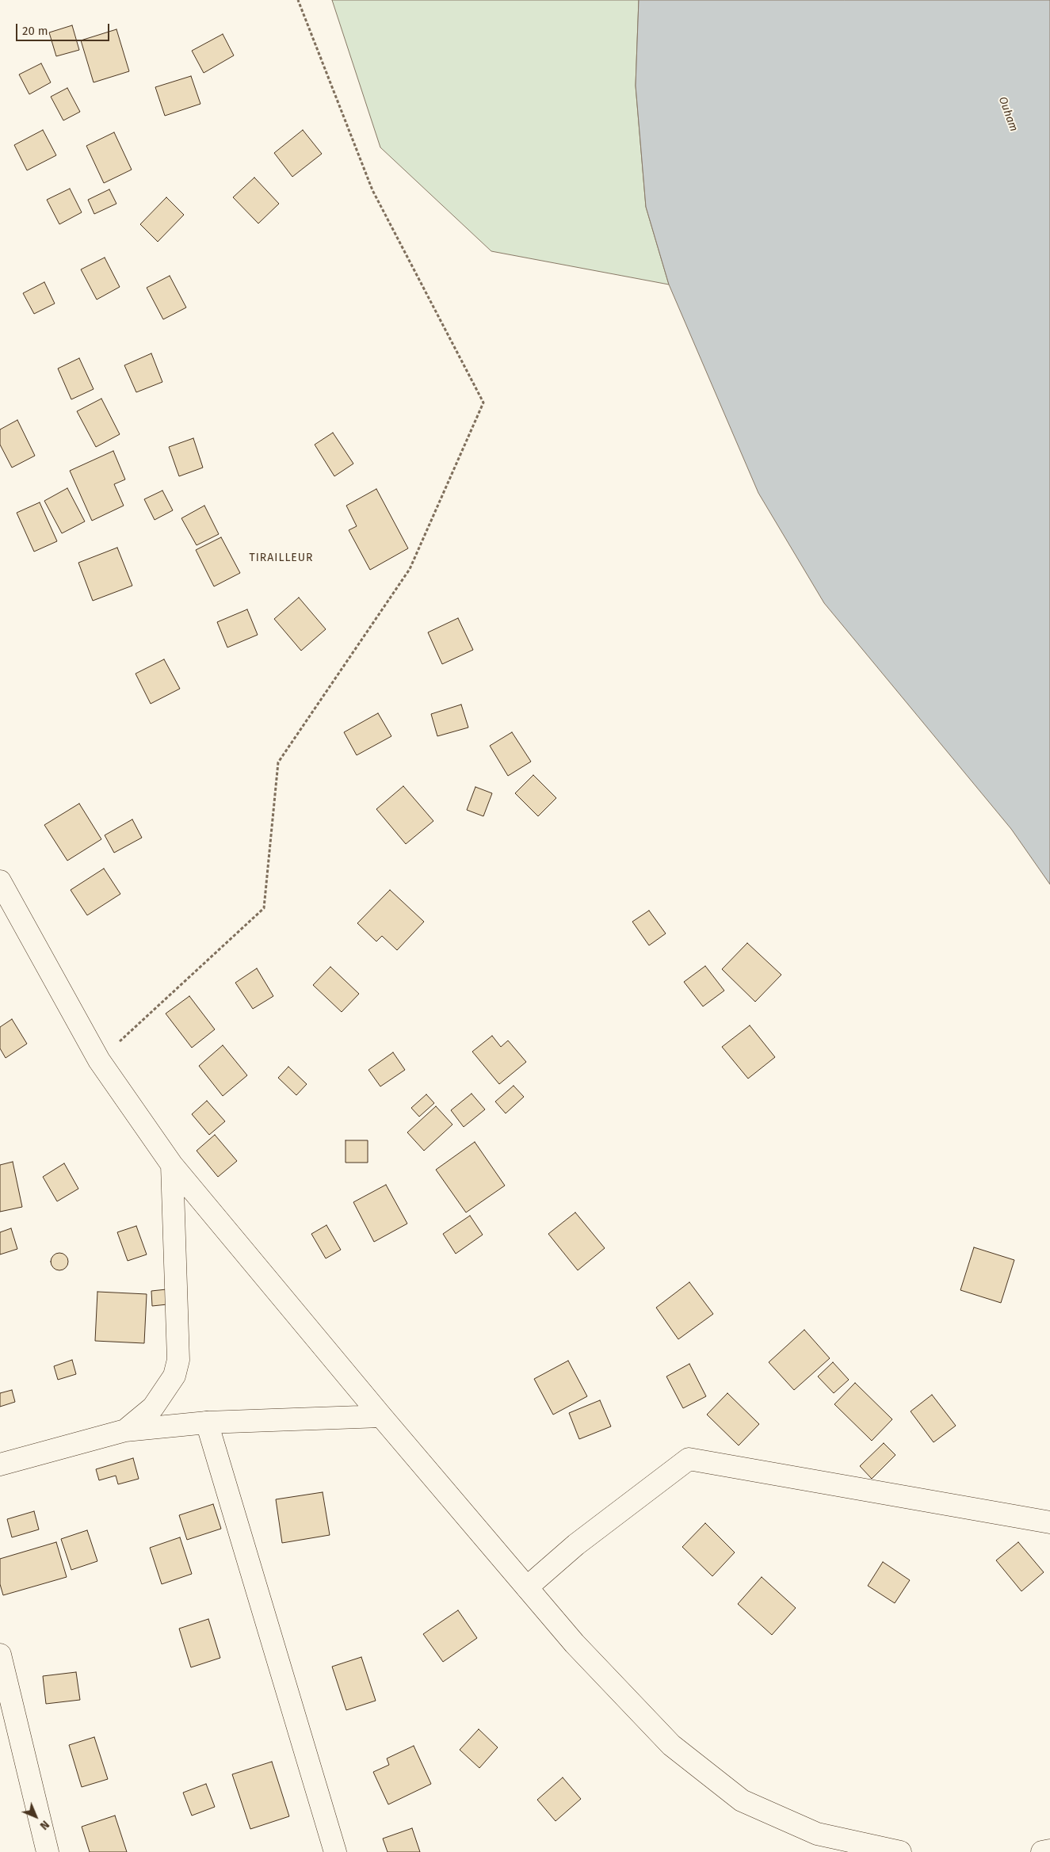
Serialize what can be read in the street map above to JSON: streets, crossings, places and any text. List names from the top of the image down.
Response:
{
  "districts": ["TIRAILLEUR"],
  "water": ["Ouham"],
  "scale_bar": "20 m",
  "north": "bottom right"
}
